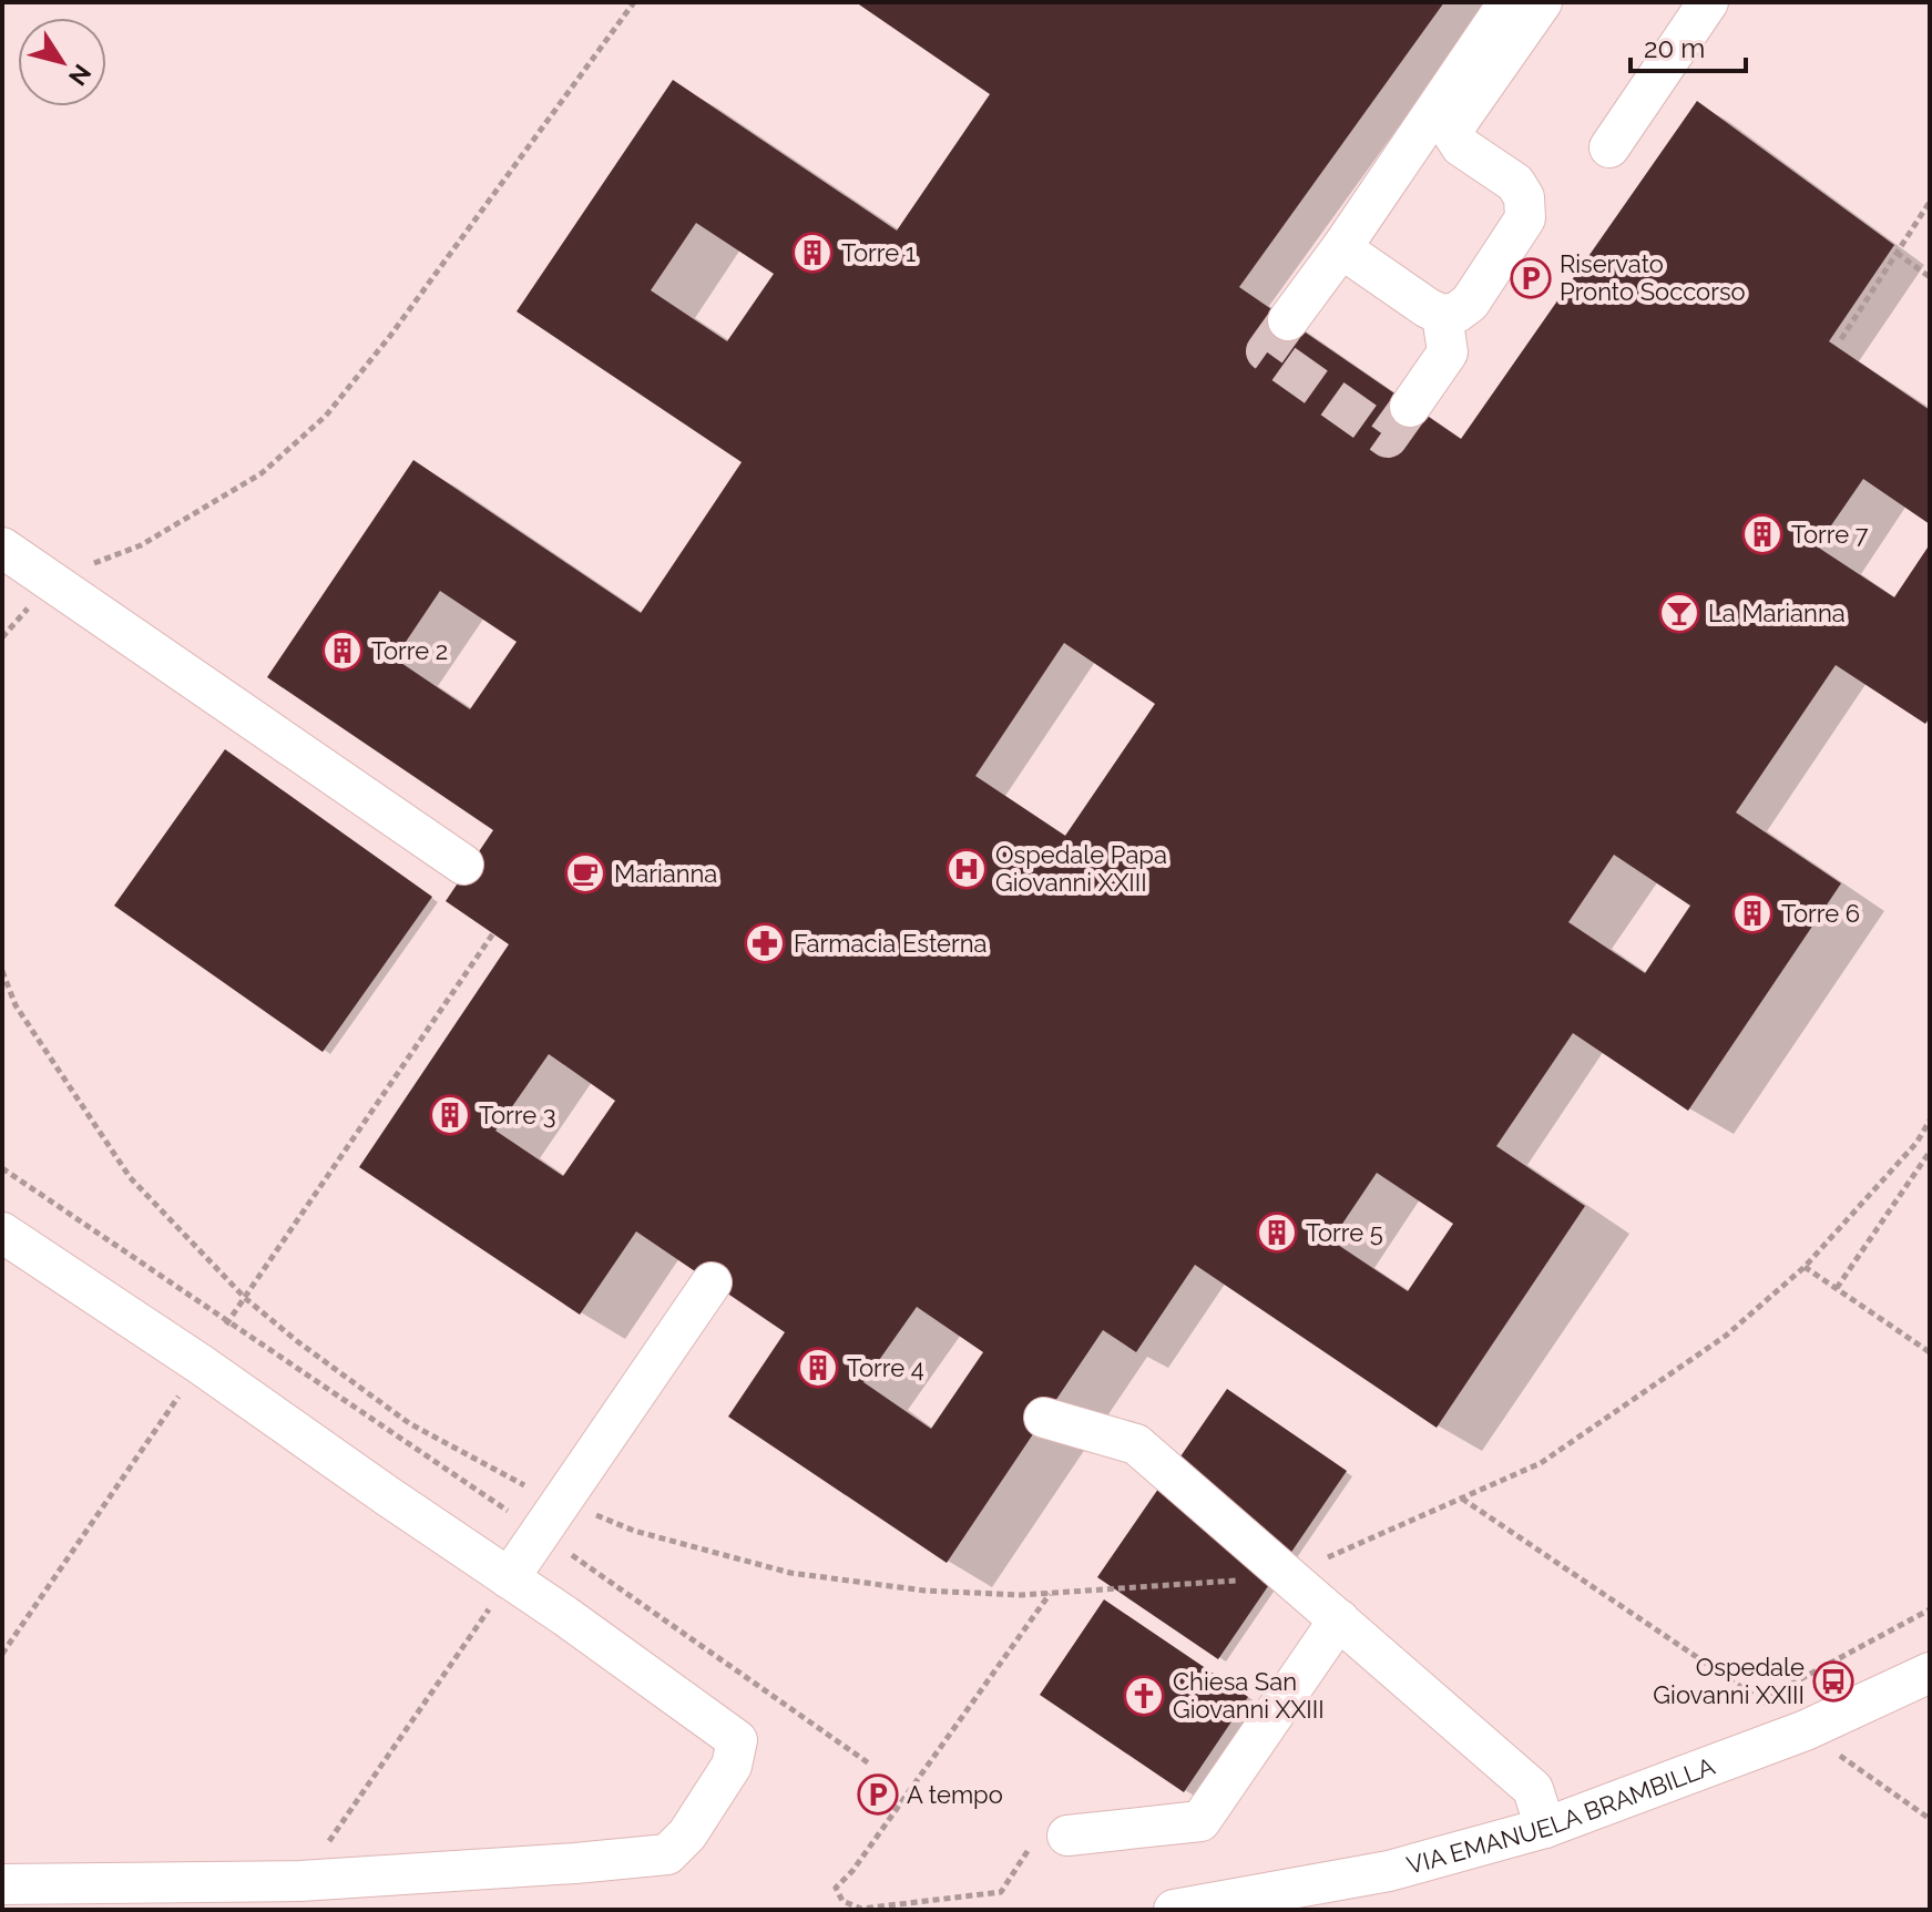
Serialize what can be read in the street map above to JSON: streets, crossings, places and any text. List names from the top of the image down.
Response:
{
  "streets": {
    "street": ["VIA EMANUELA BRAMBILLA"]
  },
  "places": {
    "building": [
      "Torre 1",
      "Torre 7",
      "Torre 2",
      "Torre 6",
      "Torre 3",
      "Torre 5",
      "Torre 4"
    ],
    "parking": ["Riservato Pronto Soccorso", "A tempo"],
    "bar": ["La Marianna"],
    "hospital": ["Ospedale Papa Giovanni XXIII"],
    "cafe": ["Marianna"],
    "pharmacy": ["Farmacia Esterna"],
    "bus stop": ["Ospedale Giovanni XXIII"],
    "church": ["Chiesa San Giovanni XXIII"]
  },
  "scale_bar": "20 m",
  "north": "bottom right"
}
